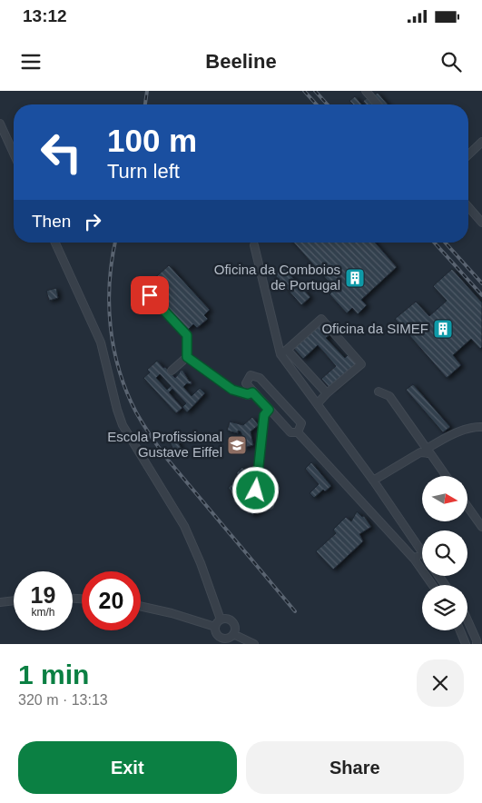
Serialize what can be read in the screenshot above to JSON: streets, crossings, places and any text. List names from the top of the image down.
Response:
{
  "places": {
    "building": ["Oficina da Comboios de Portugal", "Oficina da SIMEF"],
    "school or university": ["Escola Profissional Gustave Eiffel"]
  },
  "north": "right",
  "page": {
    "status": "13:12",
    "header": "Beeline",
    "turn": ["100 m", "Turn left"],
    "then": "Then",
    "speed": "19 km/h",
    "limit": "20",
    "heading": ["1 min", "320 m · 13:13"],
    "buttons": ["Exit", "Share"]
  }
}
